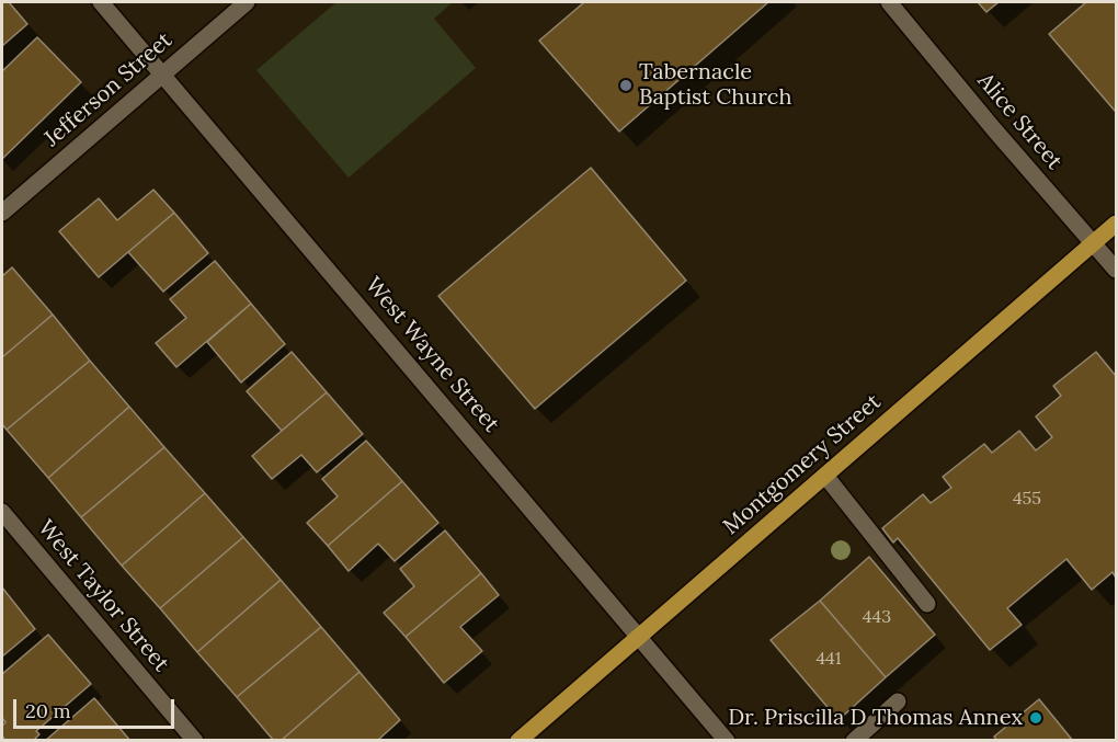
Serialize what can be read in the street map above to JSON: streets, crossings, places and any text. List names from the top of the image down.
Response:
{
  "streets": {
    "main road": ["Montgomery Street"],
    "street": [
      "Jefferson Street",
      "Alice Street",
      "West Wayne Street",
      "West Taylor Street"
    ]
  },
  "crossings": [
    ["Jefferson Street", "West Wayne Street"],
    ["Alice Street", "Montgomery Street"],
    ["West Wayne Street", "Montgomery Street"]
  ],
  "places": ["Tabernacle Baptist Church", "Dr. Priscilla D Thomas Annex"],
  "house_numbers": ["455", "443", "441"],
  "scale_bar": "20 m"
}
